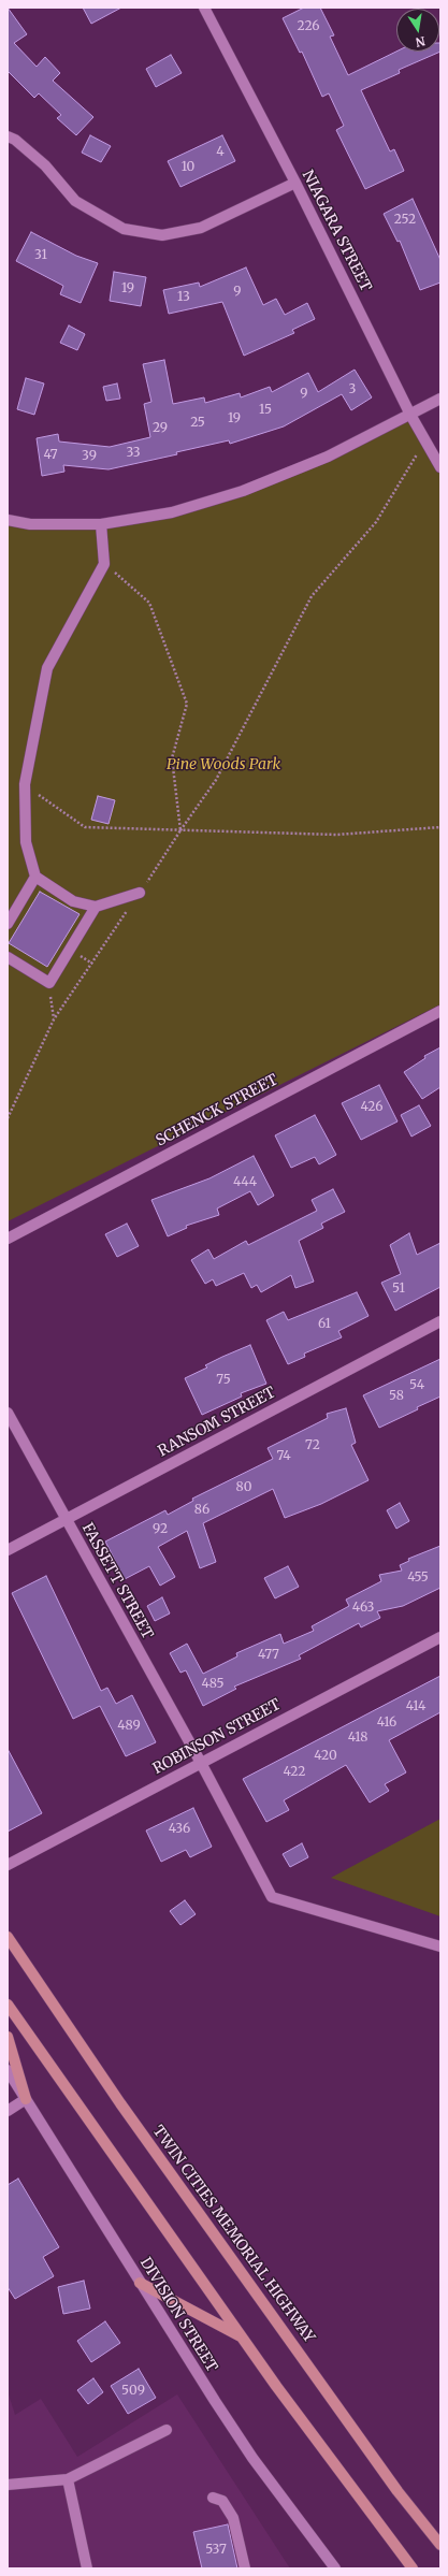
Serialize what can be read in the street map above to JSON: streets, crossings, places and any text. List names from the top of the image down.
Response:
{
  "streets": {
    "main road": ["TWIN CITIES MEMORIAL HIGHWAY"],
    "street": [
      "NIAGARA STREET",
      "SCHENCK STREET",
      "RANSOM STREET",
      "FASSETT STREET",
      "ROBINSON STREET",
      "DIVISION STREET"
    ]
  },
  "crossings": [
    ["RANSOM STREET", "FASSETT STREET"],
    ["FASSETT STREET", "ROBINSON STREET"]
  ],
  "parks": ["Pine Woods Park"],
  "house_numbers": [
    "226",
    "4",
    "10",
    "252",
    "31",
    "19",
    "9",
    "13",
    "3",
    "9",
    "15",
    "19",
    "25",
    "29",
    "33",
    "47",
    "39",
    "426",
    "444",
    "51",
    "61",
    "75",
    "54",
    "58",
    "72",
    "74",
    "80",
    "86",
    "92",
    "455",
    "463",
    "477",
    "485",
    "414",
    "416",
    "489",
    "418",
    "420",
    "422",
    "436",
    "509",
    "537"
  ],
  "north": "bottom"
}
